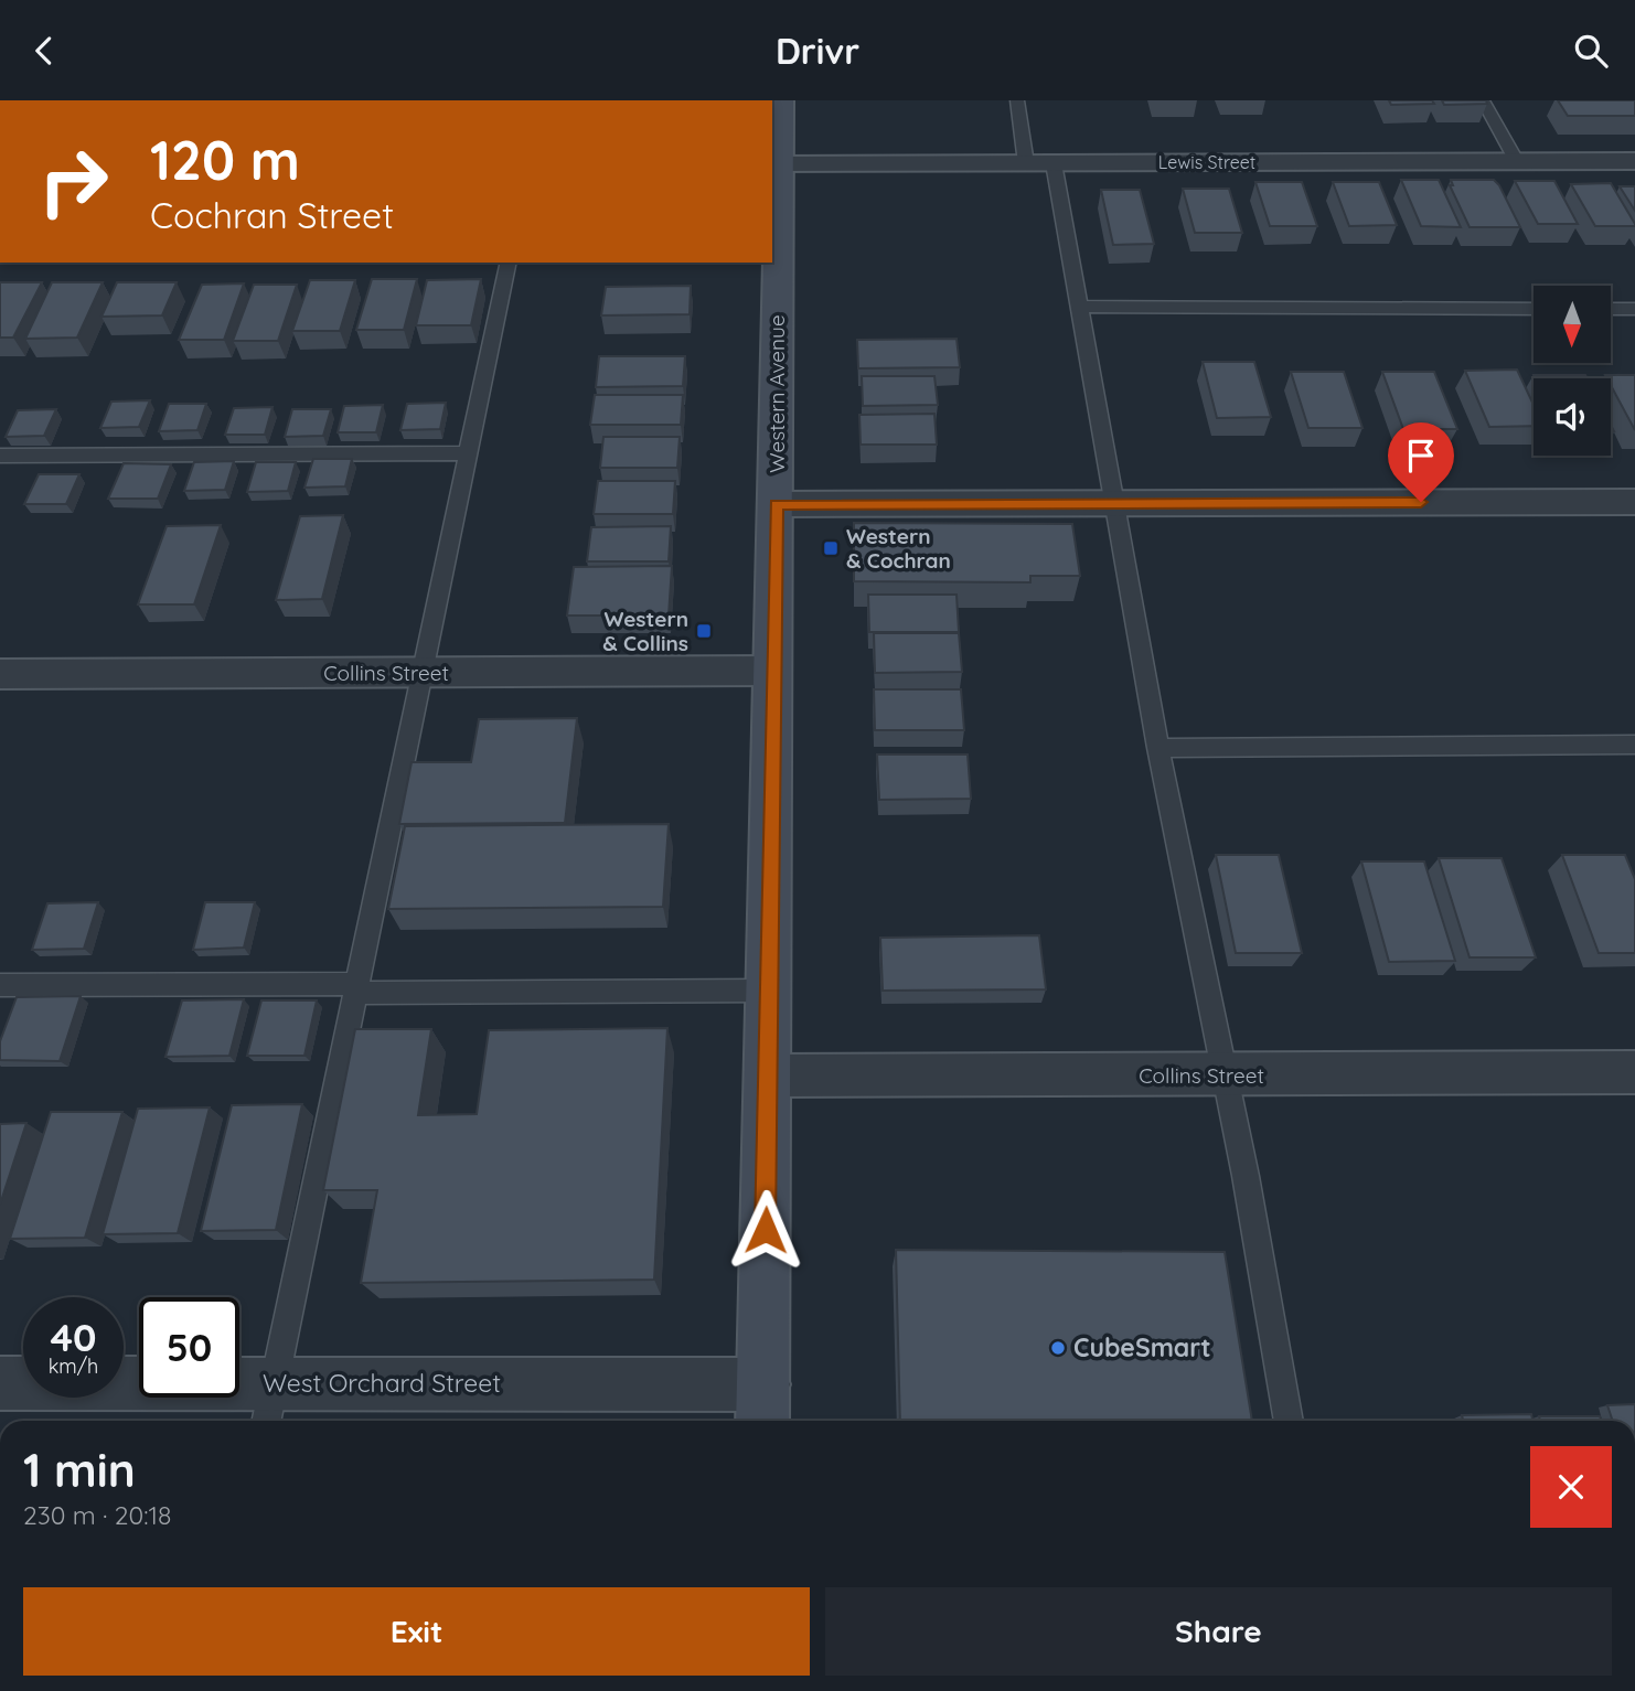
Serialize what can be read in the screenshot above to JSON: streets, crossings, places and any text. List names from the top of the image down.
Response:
{
  "streets": {
    "main road": ["Western Avenue"],
    "street": ["Lewis Street", "Collins Street", "West Orchard Street"]
  },
  "crossings": [
    ["Lewis Street", "Western Avenue"],
    ["Western Avenue", "Collins Street"],
    ["Western Avenue", "West Orchard Street"]
  ],
  "places": {
    "transit": ["Western & Cochran", "Western & Collins"],
    "other": ["CubeSmart"]
  },
  "north": "bottom",
  "page": {
    "header": "Drivr",
    "turn": ["120 m", "Cochran Street"],
    "speed": "40 km/h",
    "limit": "50",
    "heading": ["1 min", "230 m · 20:18"],
    "buttons": ["Exit", "Share"]
  }
}
